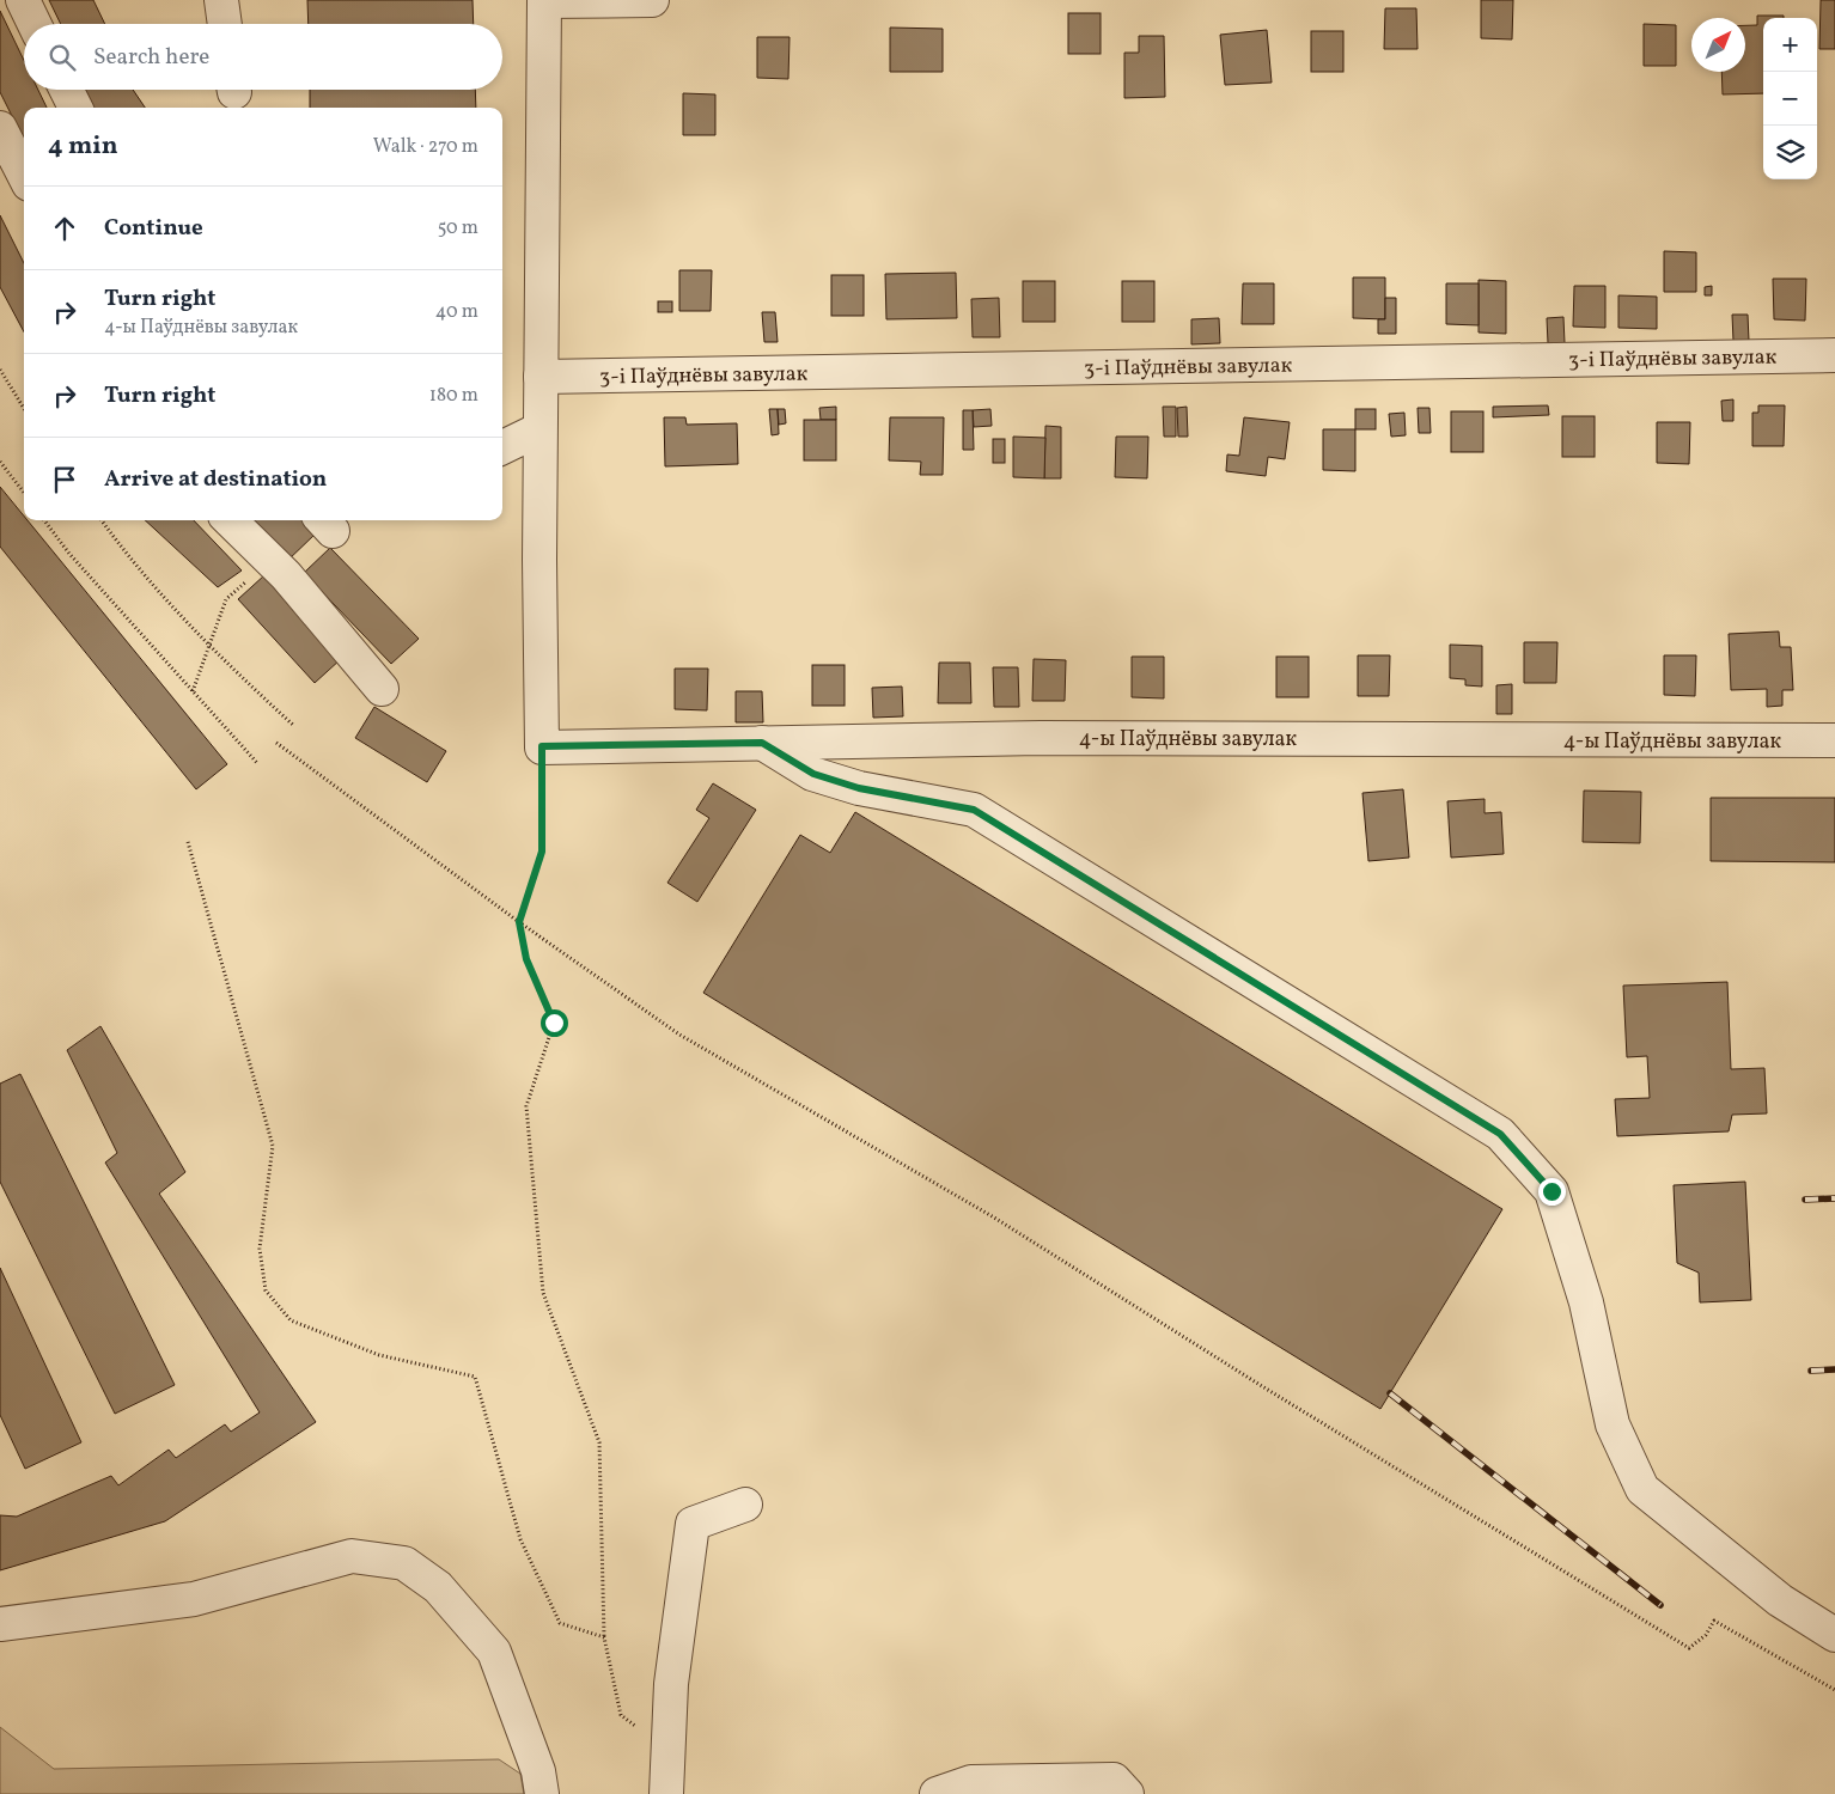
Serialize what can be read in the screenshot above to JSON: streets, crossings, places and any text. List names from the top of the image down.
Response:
{
  "streets": {
    "street": ["3-і Паўднёвы завулак", "4-ы Паўднёвы завулак"]
  },
  "north": "top right",
  "page": {
    "map_buttons": ["+", "−"],
    "search": "Search here",
    "heading": ["4 min", "Walk · 270 m"],
    "list": [
      ["Continue", "50 m"],
      ["Turn right", "4-ы Паўднёвы завулак", "40 m"],
      ["Turn right", "180 m"],
      "Arrive at destination"
    ]
  }
}
